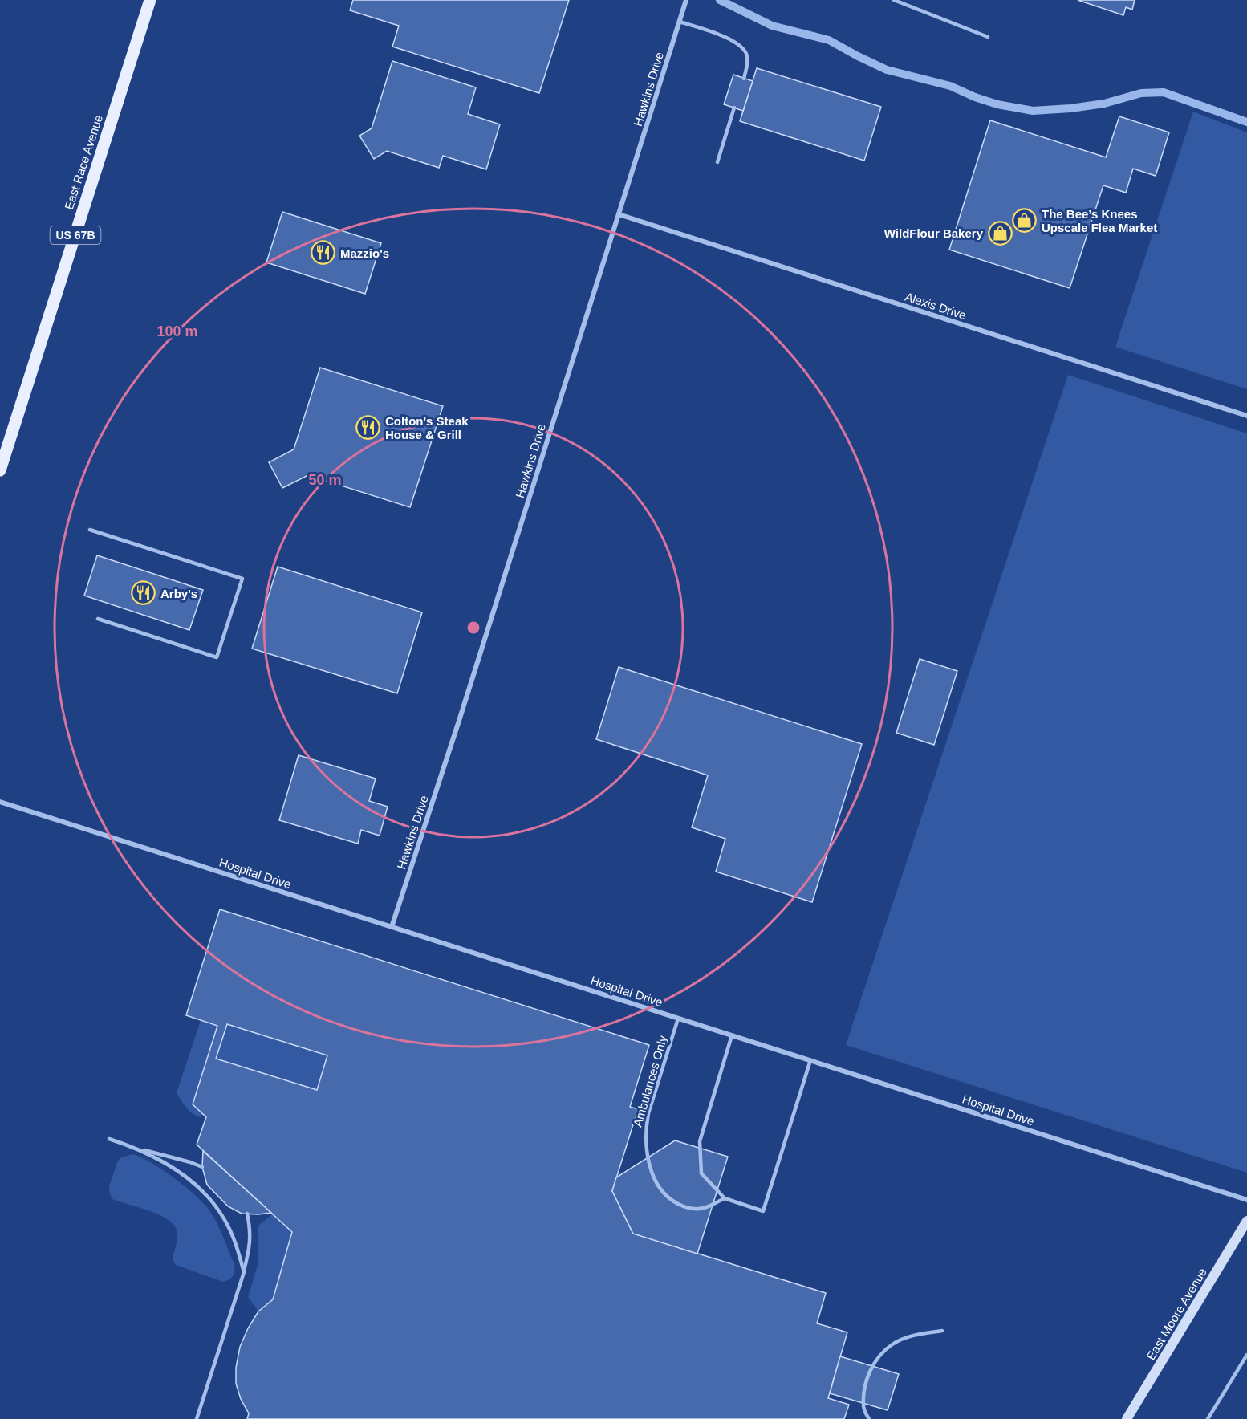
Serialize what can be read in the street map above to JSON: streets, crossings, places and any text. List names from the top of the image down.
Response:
{
  "streets": {
    "main road": ["East Race Avenue", "US 67B"],
    "street": [
      "Hawkins Drive",
      "Alexis Drive",
      "Hospital Drive",
      "East Moore Avenue"
    ],
    "lane": ["Ambulances Only"]
  },
  "crossings": [
    ["Hawkins Drive", "Alexis Drive"],
    ["Hawkins Drive", "Hospital Drive"],
    ["Hospital Drive", "Ambulances Only"]
  ],
  "places": {
    "shop": ["The Bee’s Knees Upscale Flea Market", "WildFlour Bakery"],
    "restaurant": ["Mazzio's", "Colton's Steak House & Grill", "Arby's"]
  },
  "rings": ["100 m", "50 m"]
}
